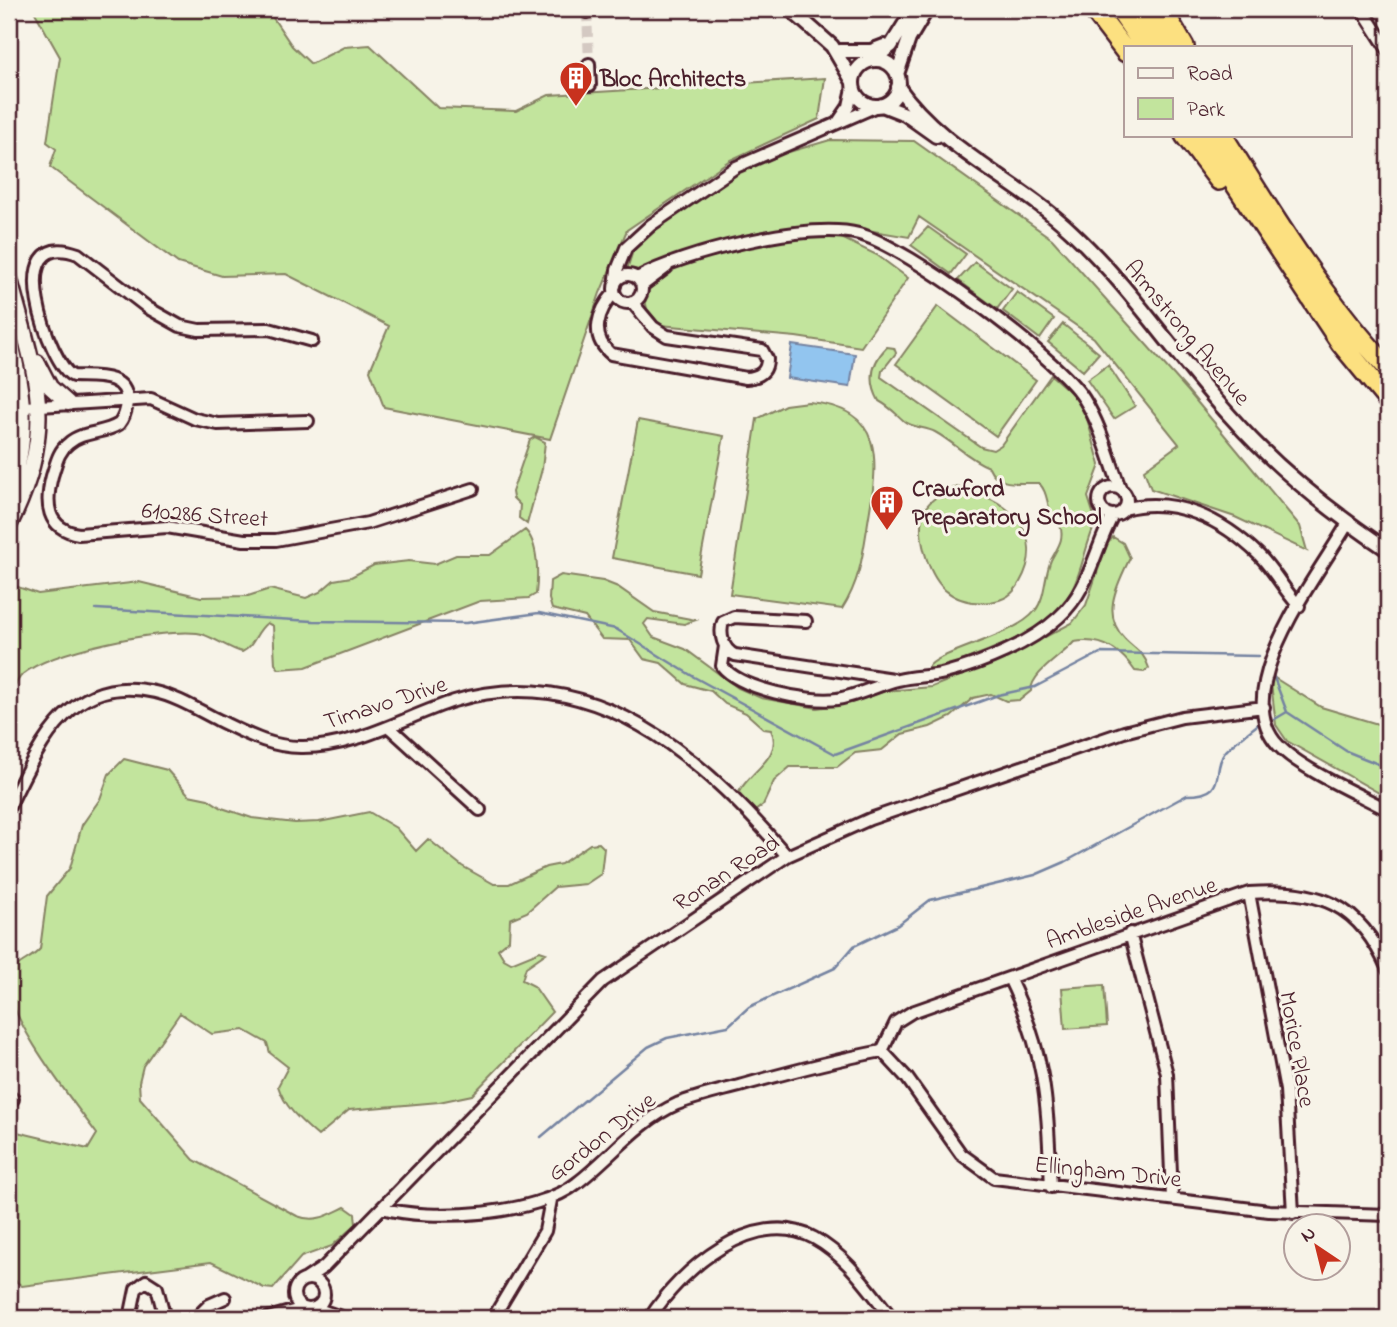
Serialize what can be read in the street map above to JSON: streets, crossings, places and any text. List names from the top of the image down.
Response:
{
  "streets": {
    "street": [
      "Armstrong Avenue",
      "610286 Street",
      "Timavo Drive",
      "Ronan Road",
      "Ambleside Avenue",
      "Morice Place",
      "Gordon Drive",
      "Ellingham Drive"
    ]
  },
  "crossings": [
    ["Timavo Drive", "Ronan Road"],
    ["Ronan Road", "Gordon Drive"],
    ["Ambleside Avenue", "Morice Place"],
    ["Ambleside Avenue", "Gordon Drive"],
    ["Ambleside Avenue", "Ellingham Drive"],
    ["Gordon Drive", "Ellingham Drive"]
  ],
  "places": {
    "building": ["Bloc Architects", "Crawford Preparatory School"]
  },
  "legend": ["Road", "Park"],
  "north": "top left"
}
